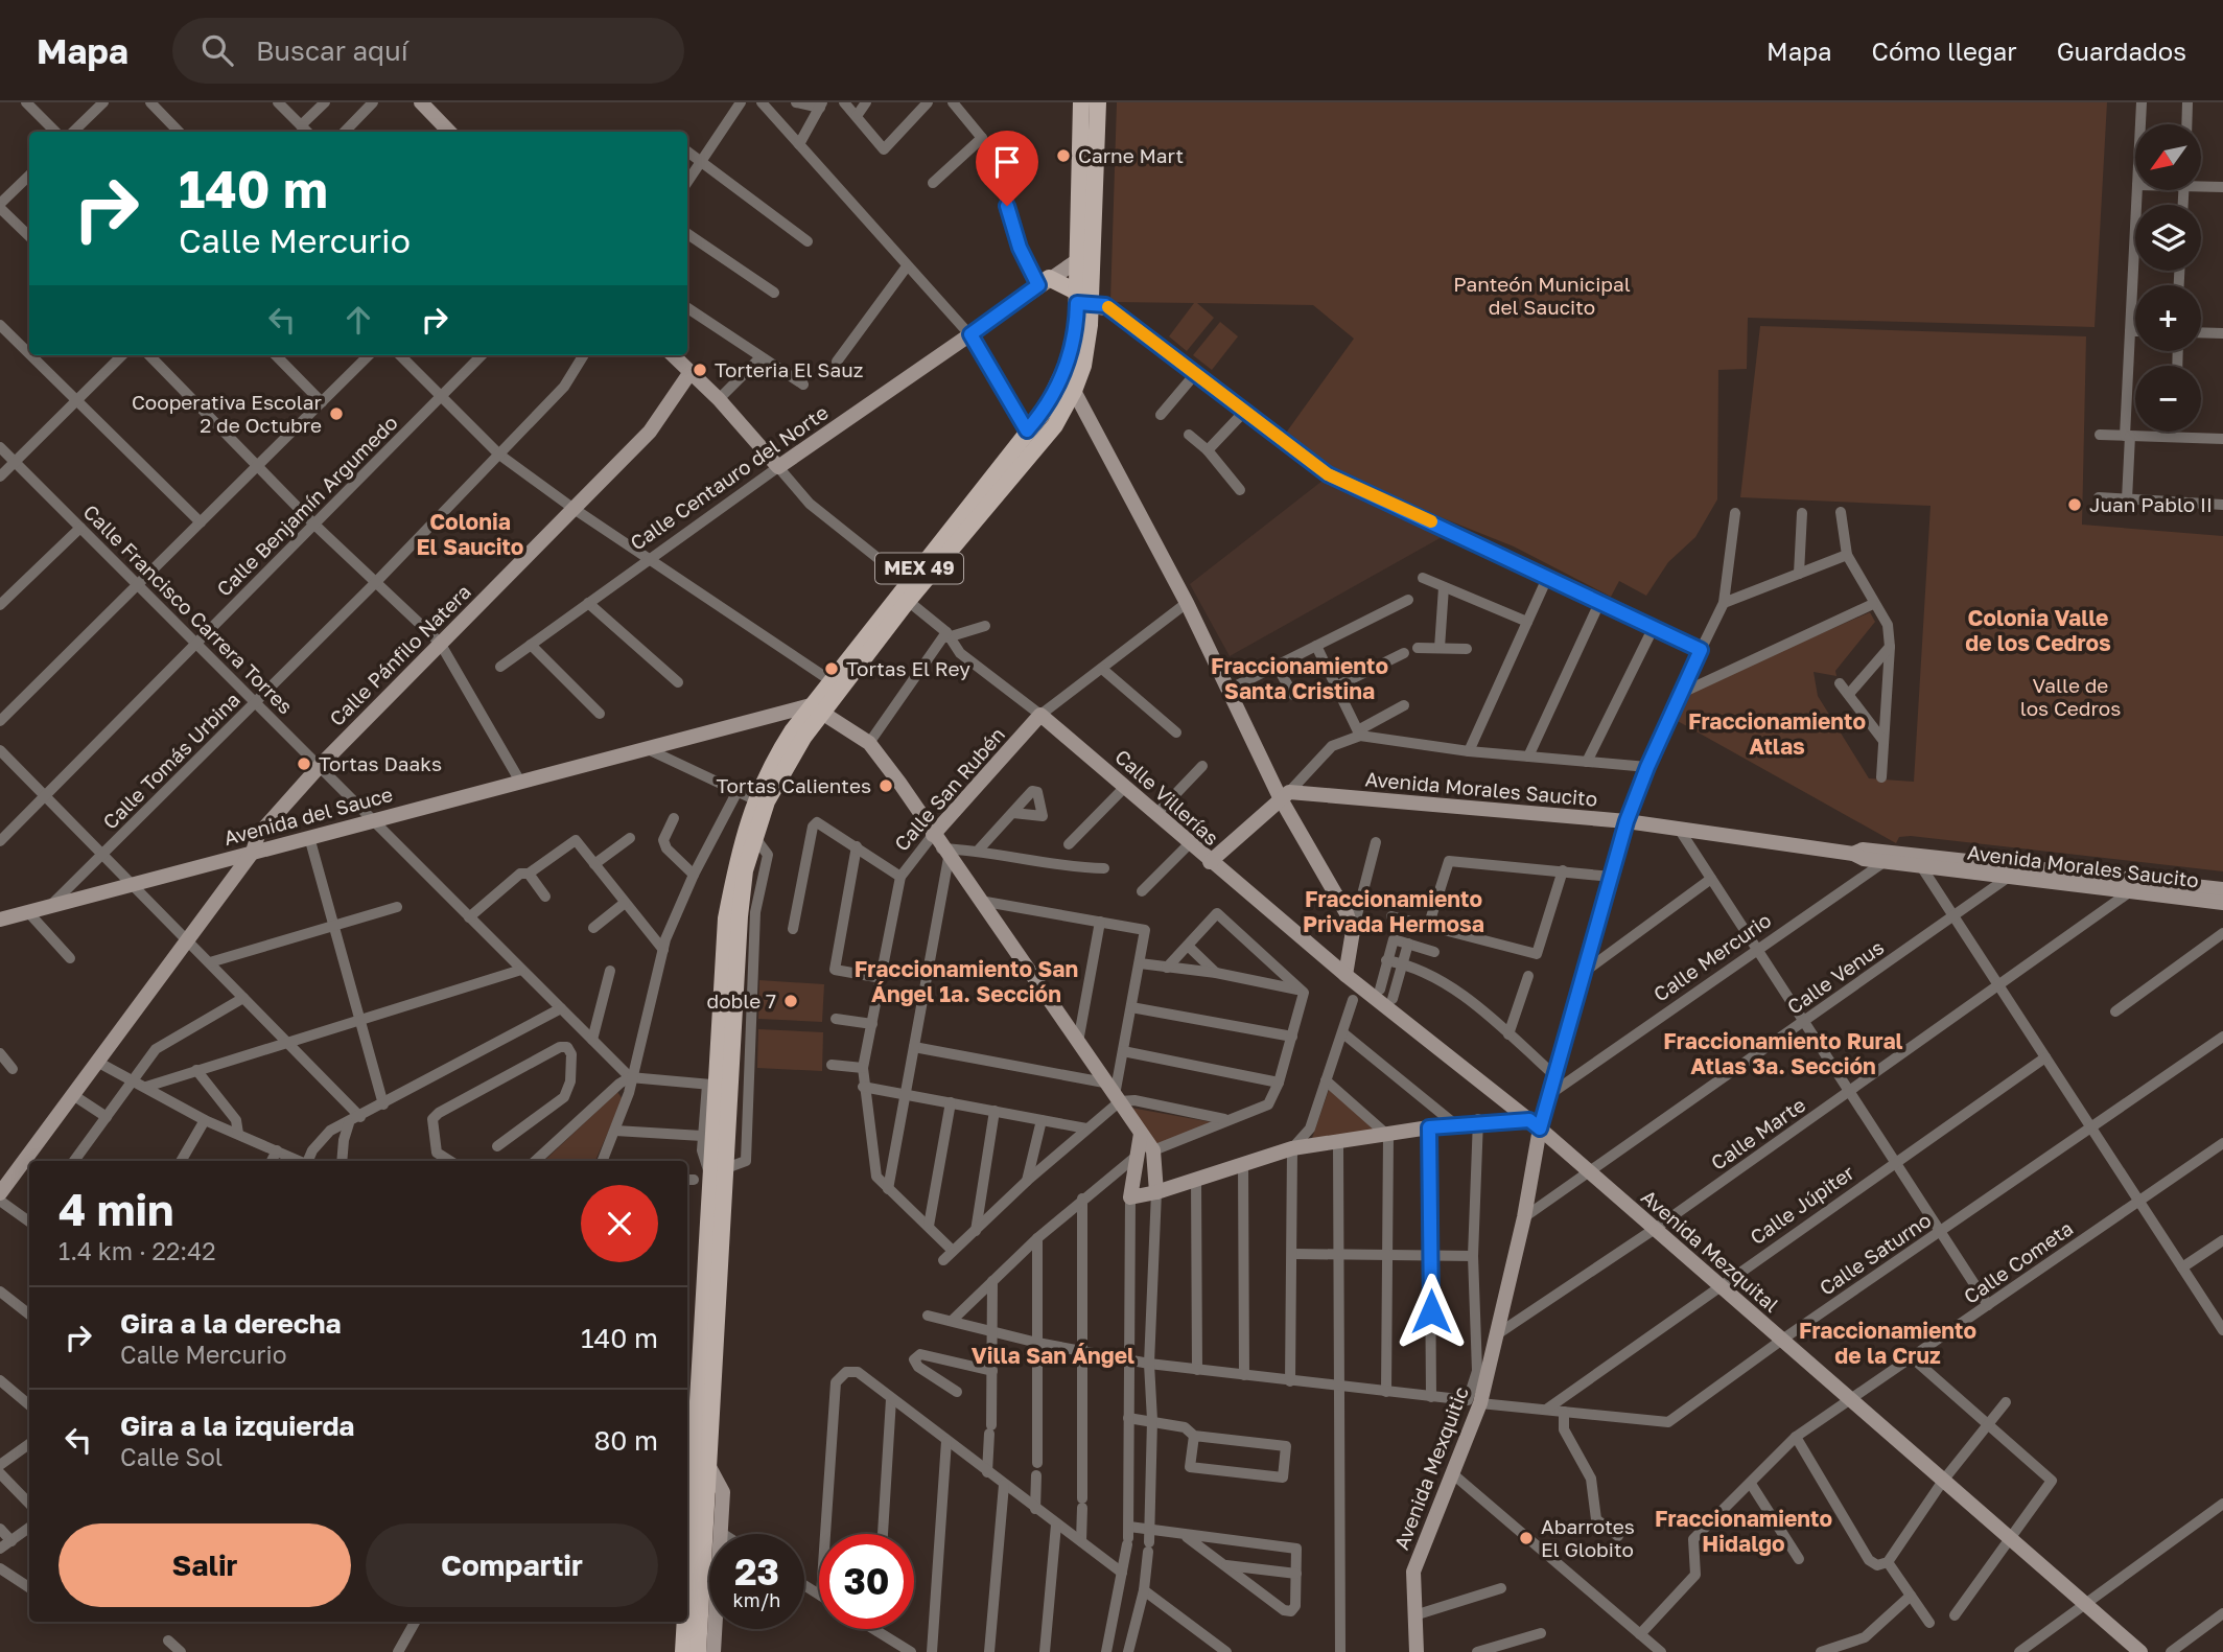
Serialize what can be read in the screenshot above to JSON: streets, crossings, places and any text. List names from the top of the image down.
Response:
{
  "streets": {
    "main road": [
      "Calle Centauro del Norte",
      "MEX 49",
      "Calle Pánfilo Natera",
      "Calle San Rubén",
      "Avenida Morales Saucito",
      "Calle Villerías",
      "Avenida del Sauce",
      "Avenida Mezquital",
      "Avenida Mexquitic"
    ],
    "street": [
      "Calle Benjamín Argumedo",
      "Calle Francisco Carrera Torres",
      "Calle Tomás Urbina",
      "Calle Mercurio",
      "Calle Venus",
      "Calle Marte",
      "Calle Júpiter",
      "Calle Saturno",
      "Calle Cometa"
    ]
  },
  "crossings": [
    ["Calle Centauro del Norte", "MEX 49"],
    ["Calle Benjamín Argumedo", "Calle Francisco Carrera Torres"],
    ["MEX 49", "Calle Villerías"],
    ["MEX 49", "Avenida del Sauce"],
    ["Calle Francisco Carrera Torres", "Calle Pánfilo Natera"],
    ["Calle Francisco Carrera Torres", "Calle Tomás Urbina"],
    ["Calle Francisco Carrera Torres", "Avenida del Sauce"],
    ["Calle Pánfilo Natera", "Avenida del Sauce"],
    ["Calle Tomás Urbina", "Avenida del Sauce"],
    ["Calle San Rubén", "Calle Villerías"],
    ["Avenida Morales Saucito", "Calle Mercurio"],
    ["Avenida Morales Saucito", "Calle Venus"],
    ["Avenida Morales Saucito", "Calle Marte"],
    ["Avenida Morales Saucito", "Avenida Mexquitic"],
    ["Calle Villerías", "Avenida Mezquital"],
    ["Calle Mercurio", "Avenida Mexquitic"],
    ["Calle Venus", "Avenida Mezquital"],
    ["Calle Venus", "Avenida Mexquitic"],
    ["Calle Marte", "Avenida Mezquital"],
    ["Calle Marte", "Avenida Mexquitic"],
    ["Calle Júpiter", "Avenida Mezquital"],
    ["Calle Júpiter", "Calle Saturno"],
    ["Avenida Mezquital", "Calle Saturno"],
    ["Avenida Mezquital", "Calle Cometa"],
    ["Avenida Mezquital", "Avenida Mexquitic"],
    ["Calle Saturno", "Avenida Mexquitic"]
  ],
  "districts": [
    "Colonia El Saucito",
    "Colonia Valle de los Cedros",
    "Fraccionamiento Santa Cristina",
    "Fraccionamiento Atlas",
    "Fraccionamiento Privada Hermosa",
    "Fraccionamiento San Ángel 1a. Sección",
    "Fraccionamiento Rural Atlas 3a. Sección",
    "Fraccionamiento de la Cruz",
    "Villa San Ángel",
    "Fraccionamiento Hidalgo"
  ],
  "parks": ["Panteón Municipal del Saucito", "Valle de los Cedros"],
  "places": [
    "Carne Mart",
    "Torteria El Sauz",
    "Cooperativa Escolar 2 de Octubre",
    "Juan Pablo II",
    "Tortas El Rey",
    "Tortas Daaks",
    "Tortas Calientes",
    "doble 7",
    "Abarrotes El Globito"
  ],
  "north": "bottom left",
  "page": {
    "header": "Mapa",
    "search": "Buscar aquí",
    "nav": ["Mapa", "Cómo llegar", "Guardados"],
    "map_buttons": ["+", "−"],
    "turn": ["140 m", "Calle Mercurio"],
    "heading": ["4 min", "1.4 km · 22:42"],
    "list": [
      {
        "name": "Gira a la derecha",
        "note": "Calle Mercurio",
        "value": "140 m"
      },
      {
        "name": "Gira a la izquierda",
        "note": "Calle Sol",
        "value": "80 m"
      }
    ],
    "buttons": ["Salir", "Compartir"],
    "speed": "23 km/h",
    "limit": "30"
  }
}
